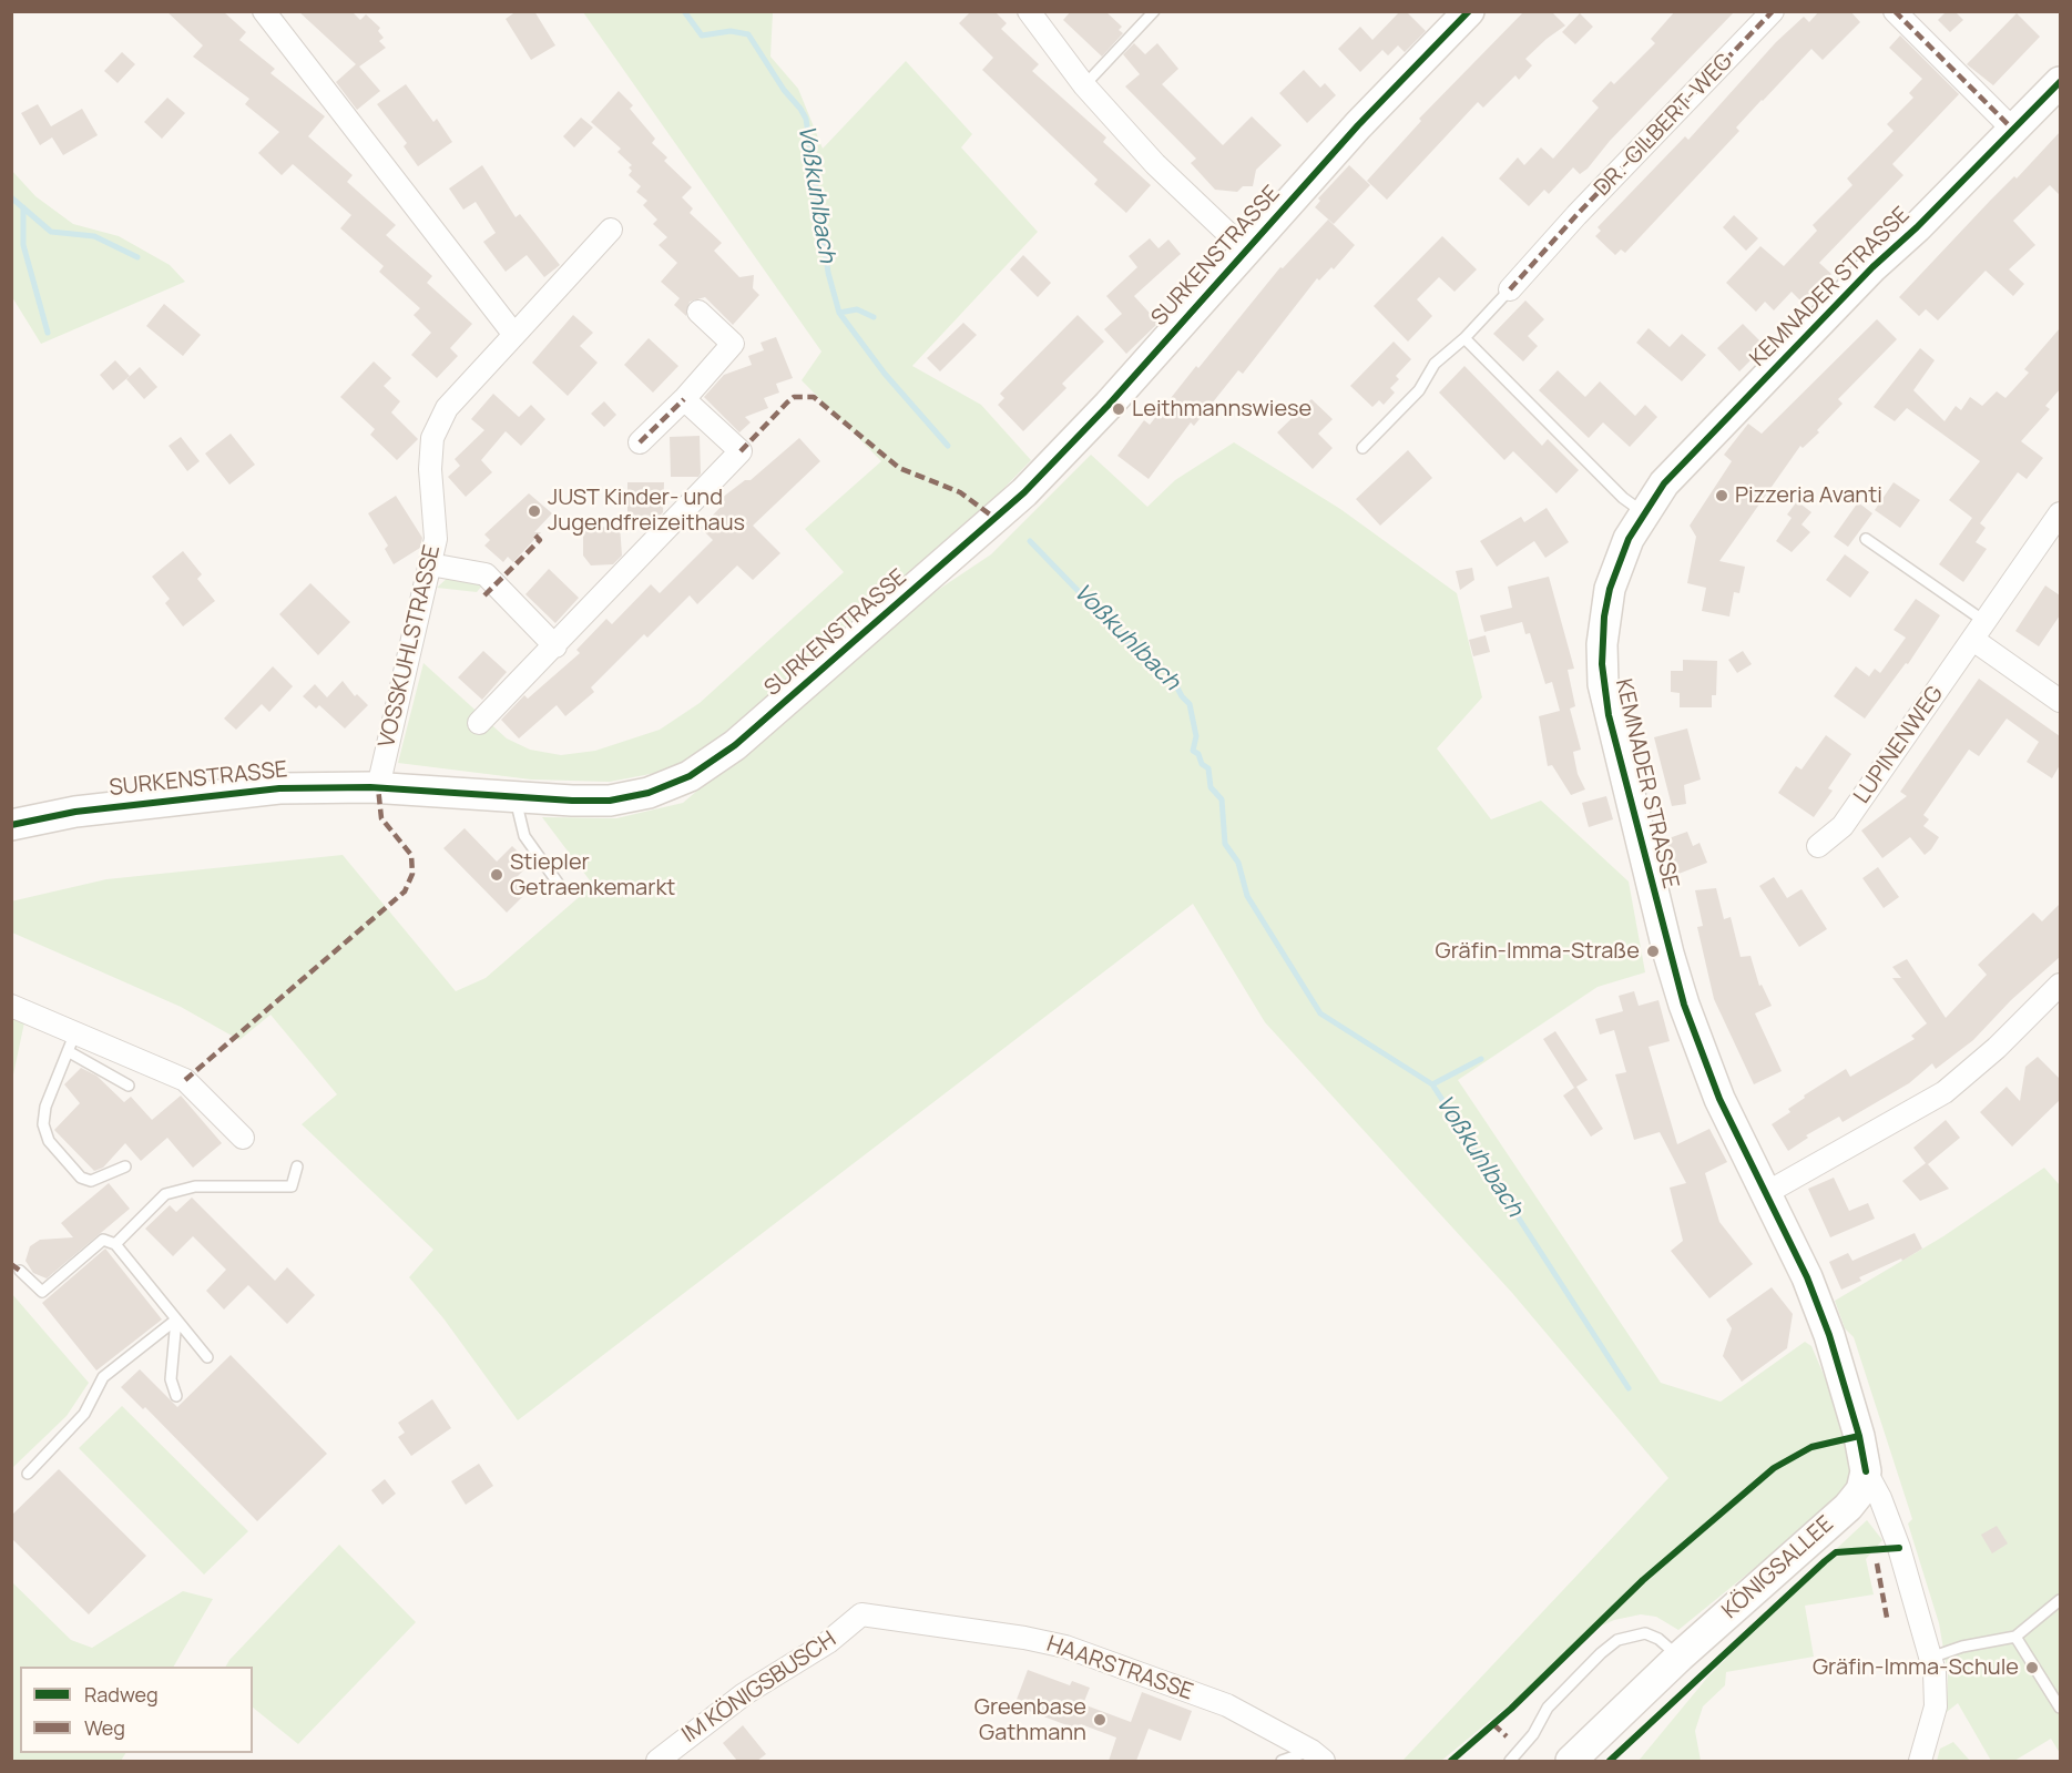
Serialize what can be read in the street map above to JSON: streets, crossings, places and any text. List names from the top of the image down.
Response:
{
  "streets": {
    "main road": ["SURKENSTRASSE", "KEMNADER STRASSE", "KÖNIGSALLEE"],
    "street": [
      "DR.-GILBERT-WEG",
      "VOSSKUHLSTRASSE",
      "LUPINENWEG",
      "HAARSTRASSE",
      "IM KÖNIGSBUSCH"
    ]
  },
  "crossings": [
    ["SURKENSTRASSE", "VOSSKUHLSTRASSE"],
    ["KEMNADER STRASSE", "KÖNIGSALLEE"],
    ["HAARSTRASSE", "IM KÖNIGSBUSCH"]
  ],
  "water": ["Voßkuhlbach"],
  "places": [
    "Leithmannswiese",
    "Pizzeria Avanti",
    "JUST Kinder- und Jugendfreizeithaus",
    "Stiepler Getraenkemarkt",
    "Gräfin-Imma-Straße",
    "Gräfin-Imma-Schule",
    "Greenbase Gathmann"
  ],
  "legend": ["Radweg", "Weg"]
}
